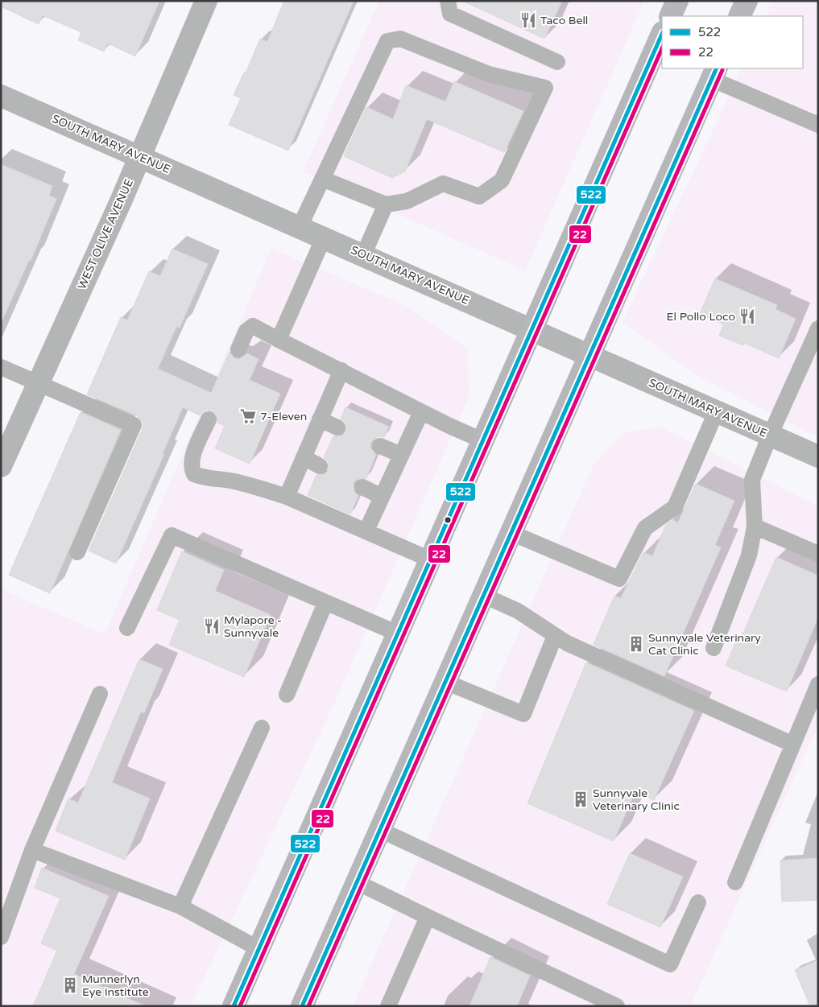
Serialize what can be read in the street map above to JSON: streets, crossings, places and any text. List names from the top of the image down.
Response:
{
  "streets": {
    "main road": ["SOUTH MARY AVENUE", "WEST OLIVE AVENUE"]
  },
  "crossings": [
    ["SOUTH MARY AVENUE", "WEST OLIVE AVENUE"]
  ],
  "places": {
    "restaurant": ["Taco Bell", "El Pollo Loco", "Mylapore - Sunnyvale"],
    "supermarket": ["7-Eleven"],
    "building": ["Sunnyvale Veterinary Cat Clinic", "Sunnyvale Veterinary Clinic", "Munnerlyn Eye Institute"]
  },
  "lines": ["transit line 522", "transit line 22"],
  "legend": ["522", "22"]
}
